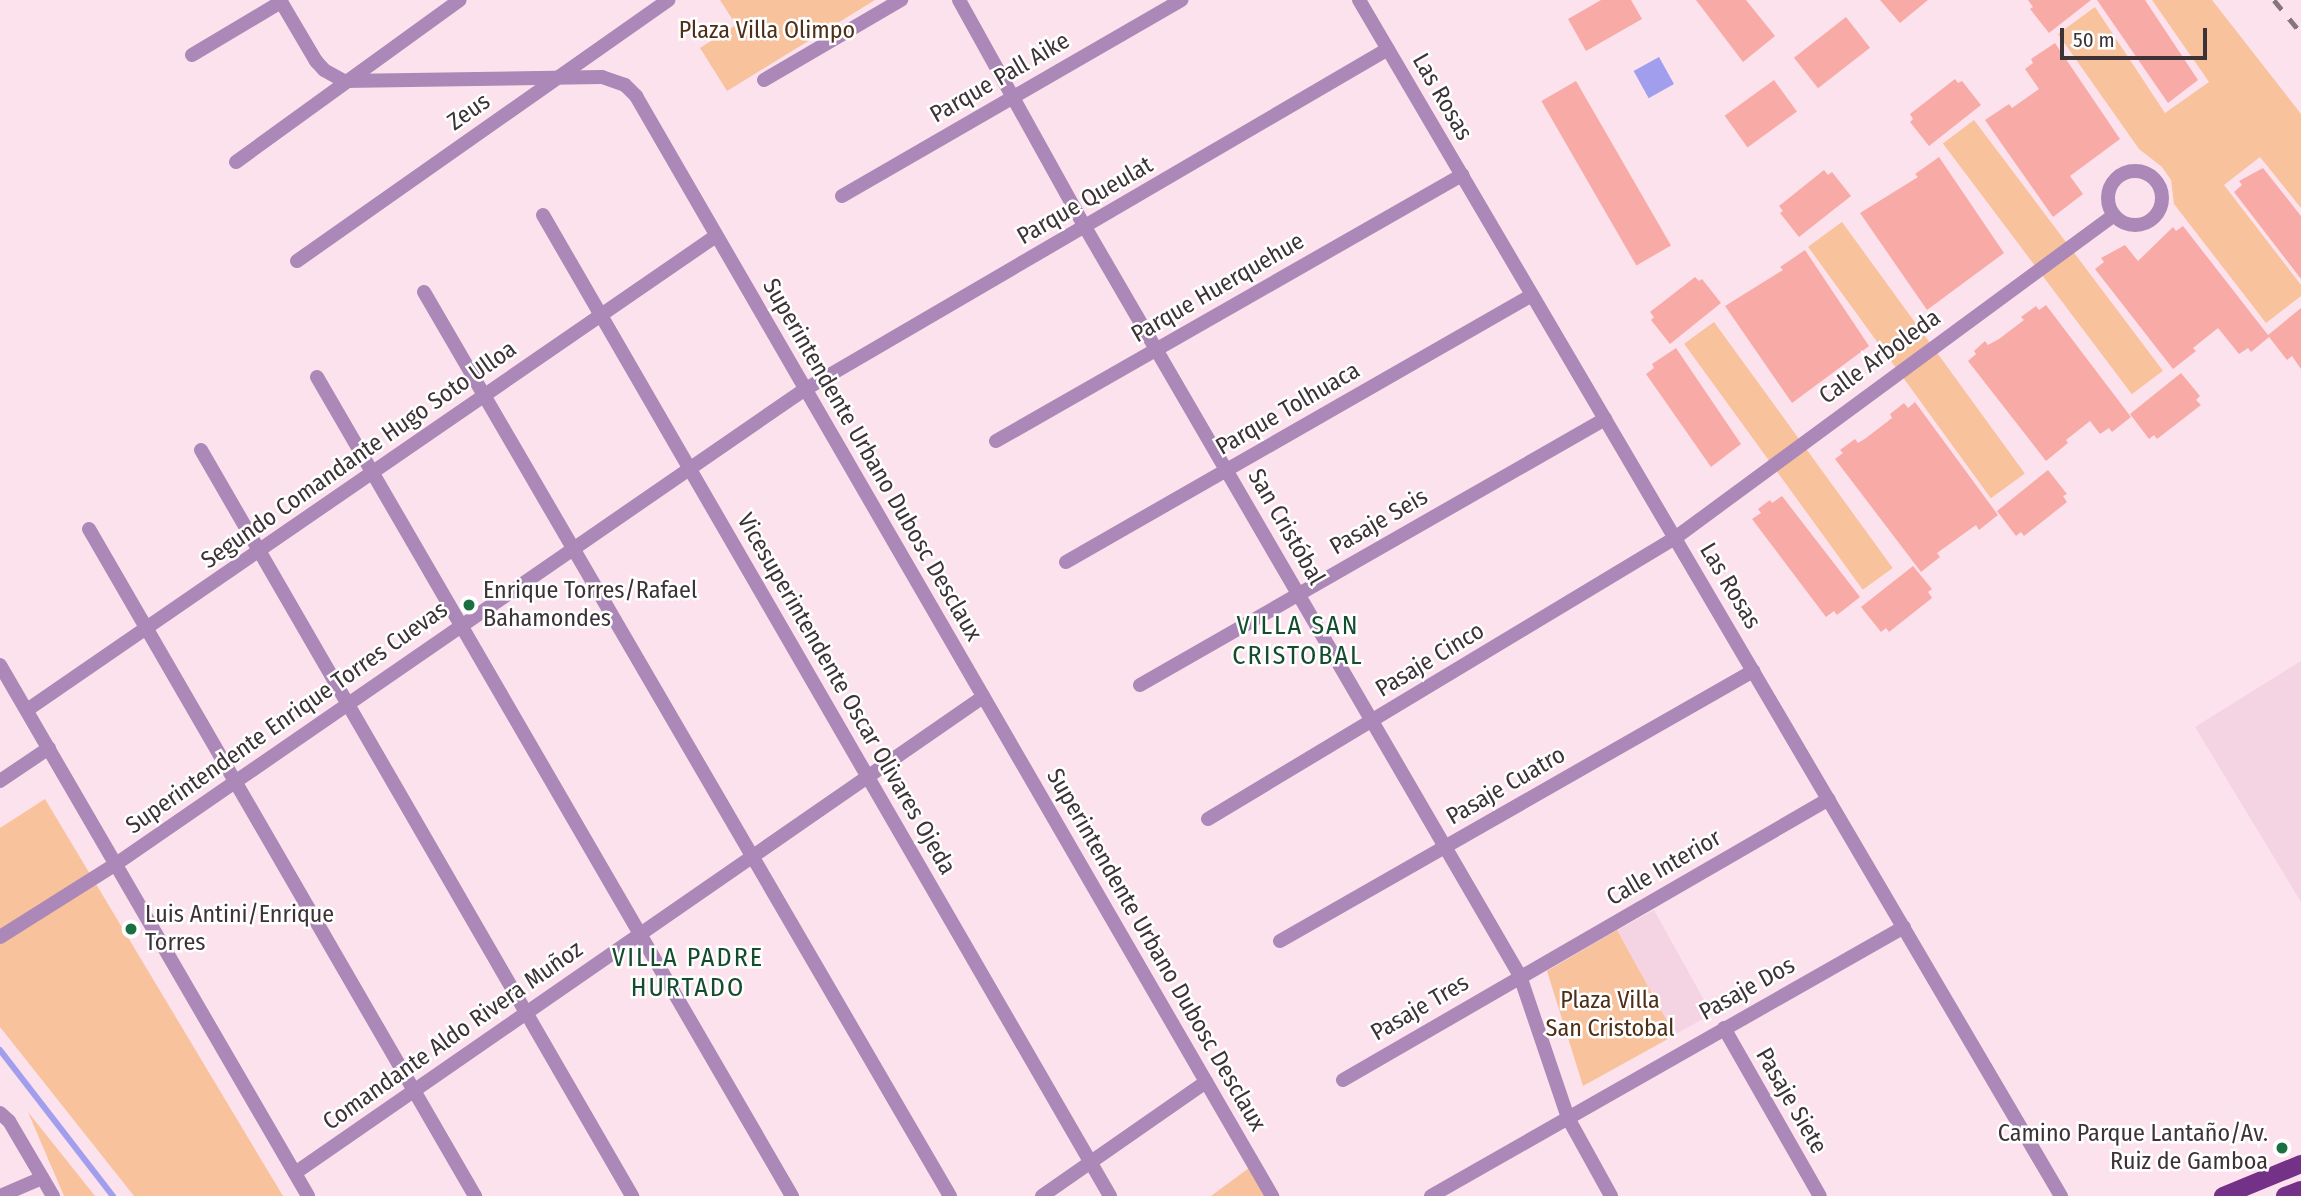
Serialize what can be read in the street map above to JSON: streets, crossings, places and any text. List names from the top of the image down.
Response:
{
  "streets": {
    "street": [
      "Parque Pall Aike",
      "Las Rosas",
      "Zeus",
      "Parque Queulat",
      "Parque Huerquehue",
      "Calle Arboleda",
      "Parque Tolhuaca",
      "Segundo Comandante Hugo Soto Ulloa",
      "Superintendente Urbano Dubosc Desclaux",
      "Pasaje Seis",
      "San Cristóbal",
      "Pasaje Cinco",
      "Vicesuperintendente Oscar Olivares Ojeda",
      "Superintendente Enrique Torres Cuevas",
      "Pasaje Cuatro",
      "Calle Interior",
      "Pasaje Dos",
      "Pasaje Tres",
      "Comandante Aldo Rivera Muñoz",
      "Pasaje Siete"
    ]
  },
  "crossings": [
    ["Parque Pall Aike", "San Cristóbal"],
    ["Las Rosas", "Parque Queulat"],
    ["Las Rosas", "Parque Huerquehue"],
    ["Las Rosas", "Calle Arboleda"],
    ["Las Rosas", "Parque Tolhuaca"],
    ["Las Rosas", "Pasaje Seis"],
    ["Las Rosas", "Pasaje Cinco"],
    ["Las Rosas", "Pasaje Cuatro"],
    ["Las Rosas", "Calle Interior"],
    ["Las Rosas", "Pasaje Dos"],
    ["Zeus", "Superintendente Urbano Dubosc Desclaux"],
    ["Parque Queulat", "Superintendente Urbano Dubosc Desclaux"],
    ["Parque Queulat", "San Cristóbal"],
    ["Parque Queulat", "Superintendente Enrique Torres Cuevas"],
    ["Parque Huerquehue", "San Cristóbal"],
    ["Calle Arboleda", "Pasaje Cinco"],
    ["Parque Tolhuaca", "San Cristóbal"],
    ["Segundo Comandante Hugo Soto Ulloa", "Superintendente Urbano Dubosc Desclaux"],
    ["Segundo Comandante Hugo Soto Ulloa", "Vicesuperintendente Oscar Olivares Ojeda"],
    ["Superintendente Urbano Dubosc Desclaux", "Superintendente Enrique Torres Cuevas"],
    ["Superintendente Urbano Dubosc Desclaux", "Comandante Aldo Rivera Muñoz"],
    ["Pasaje Seis", "San Cristóbal"],
    ["San Cristóbal", "Pasaje Cinco"],
    ["San Cristóbal", "Pasaje Cuatro"],
    ["San Cristóbal", "Calle Interior"],
    ["San Cristóbal", "Pasaje Dos"],
    ["San Cristóbal", "Pasaje Tres"],
    ["Vicesuperintendente Oscar Olivares Ojeda", "Superintendente Enrique Torres Cuevas"],
    ["Vicesuperintendente Oscar Olivares Ojeda", "Comandante Aldo Rivera Muñoz"],
    ["Calle Interior", "Pasaje Tres"],
    ["Pasaje Dos", "Pasaje Siete"]
  ],
  "districts": ["VILLA SAN CRISTOBAL", "VILLA PADRE HURTADO"],
  "parks": ["Plaza Villa Olimpo", "Plaza Villa San Cristobal"],
  "places": ["Enrique Torres/Rafael Bahamondes", "Luis Antini/Enrique Torres", "Camino Parque Lantaño/Av. Ruiz de Gamboa"],
  "scale_bar": "50 m"
}
